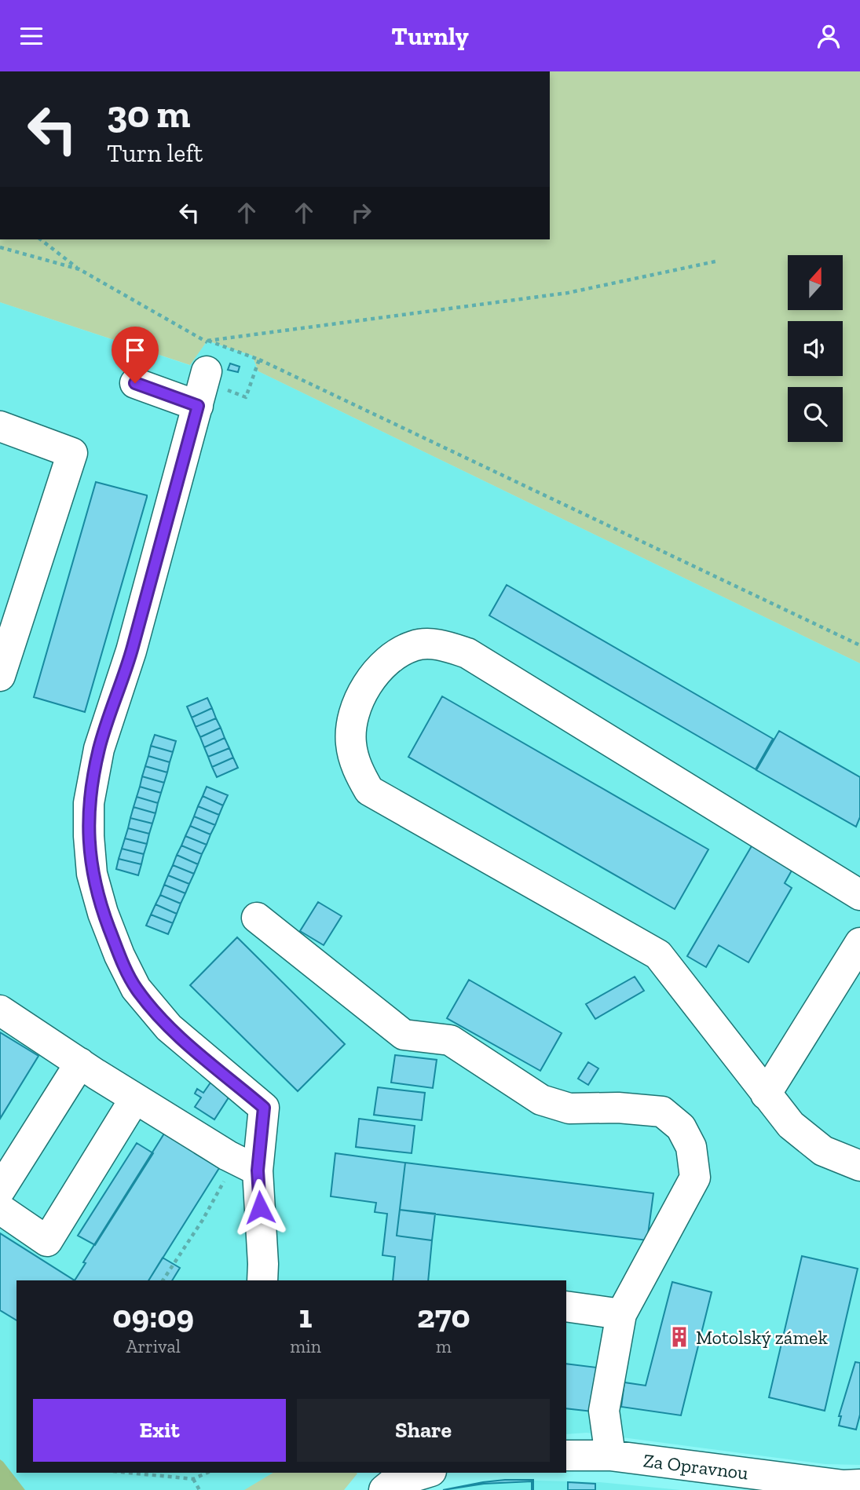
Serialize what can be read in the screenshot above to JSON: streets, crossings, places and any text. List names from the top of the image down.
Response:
{
  "streets": {
    "street": ["Za Opravnou"]
  },
  "places": {
    "building": ["Motolský zámek"]
  },
  "north": "top",
  "page": {
    "header": "Turnly",
    "turn": ["30 m", "Turn left"],
    "eta": [
      "09:09",
      "Arrival",
      "1",
      "min",
      "270",
      "m"
    ],
    "buttons": ["Exit", "Share"]
  }
}
